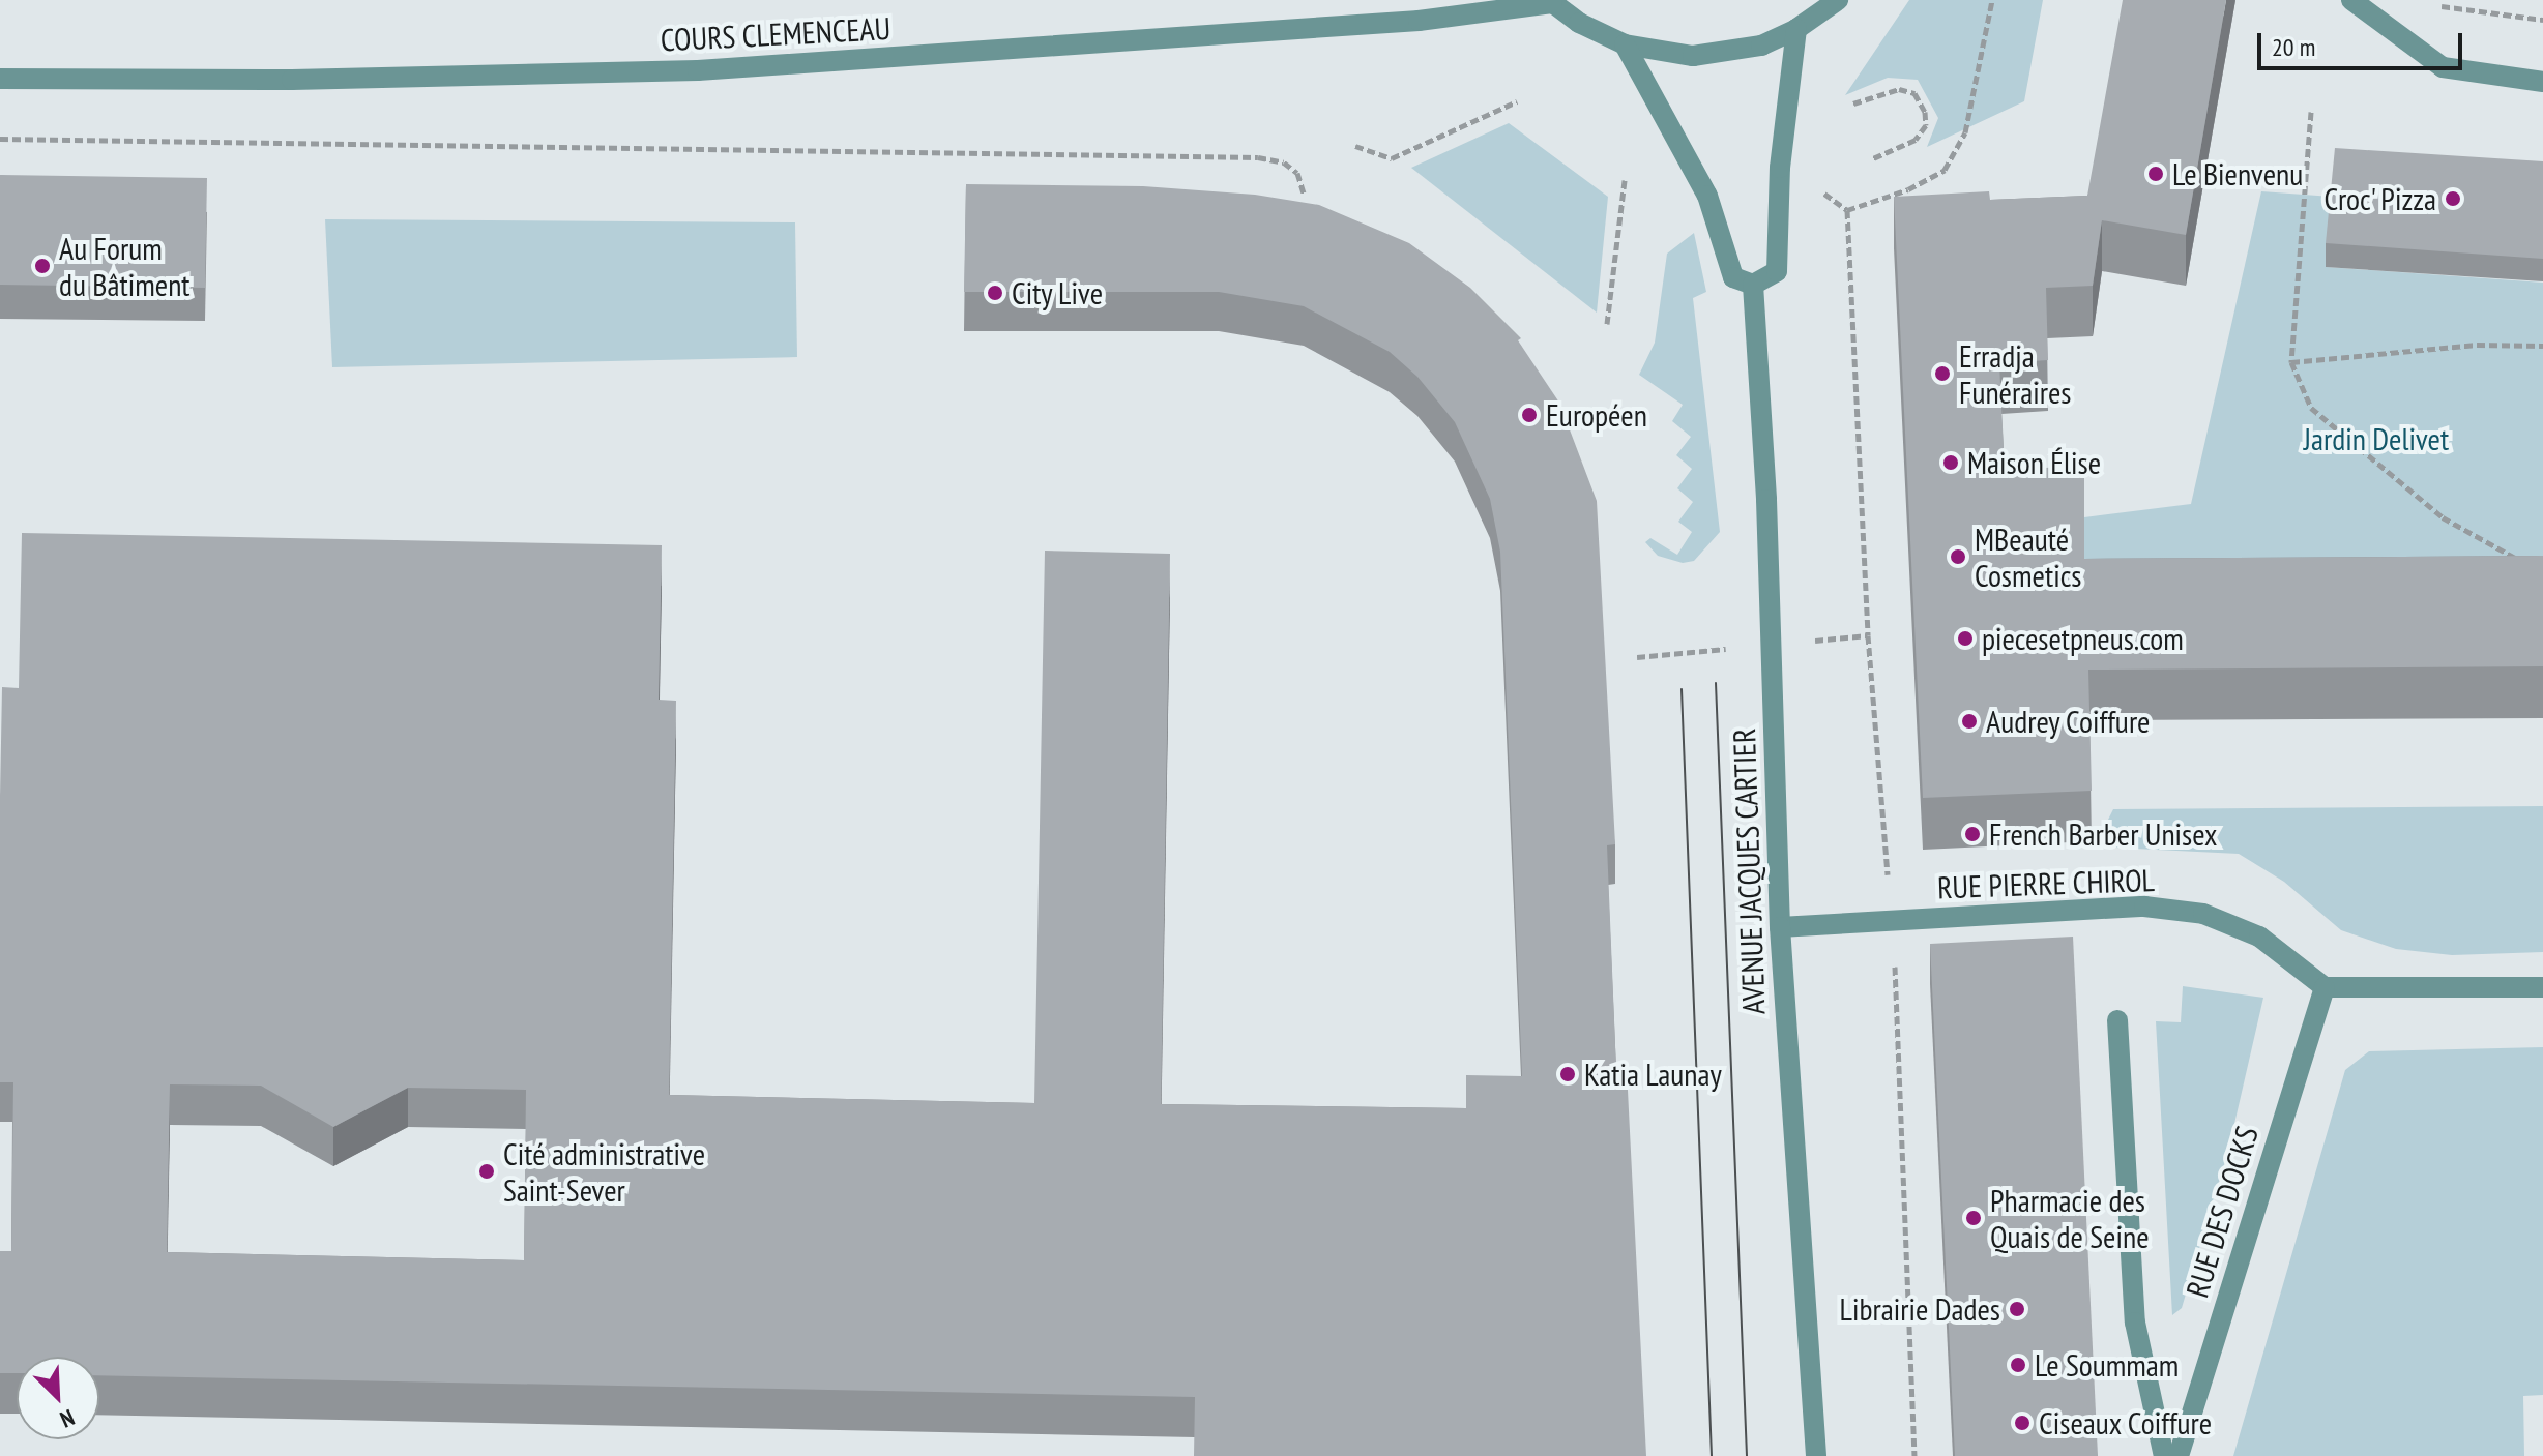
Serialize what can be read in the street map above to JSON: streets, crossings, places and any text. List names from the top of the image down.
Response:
{
  "streets": {
    "street": [
      "COURS CLEMENCEAU",
      "AVENUE JACQUES CARTIER",
      "RUE PIERRE CHIROL",
      "RUE DES DOCKS"
    ]
  },
  "crossings": [
    ["AVENUE JACQUES CARTIER", "RUE PIERRE CHIROL"],
    ["RUE PIERRE CHIROL", "RUE DES DOCKS"]
  ],
  "parks": ["Jardin Delivet"],
  "places": [
    "Le Bienvenu",
    "Croc' Pizza",
    "Au Forum du Bâtiment",
    "City Live",
    "Erradja Funéraires",
    "Européen",
    "Maison Élise",
    "MBeauté Cosmetics",
    "piecesetpneus.com",
    "Audrey Coiffure",
    "French Barber Unisex",
    "Katia Launay",
    "Cité administrative Saint-Sever",
    "Pharmacie des Quais de Seine",
    "Librairie Dades",
    "Le Soummam",
    "Ciseaux Coiffure"
  ],
  "scale_bar": "20 m",
  "north": "bottom right"
}
